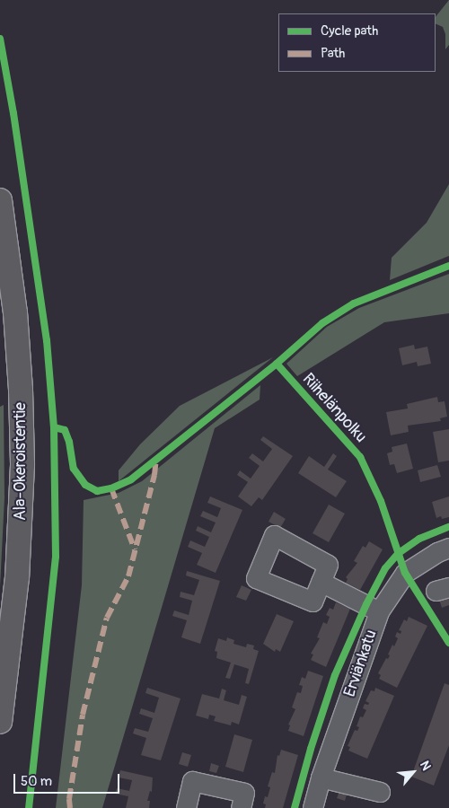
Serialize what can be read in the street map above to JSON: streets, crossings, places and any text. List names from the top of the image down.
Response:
{
  "streets": {
    "main road": ["Ala-Okeroistentie"],
    "street": ["Erviänkatu"],
    "cycle path": ["Riihelänpolku"]
  },
  "legend": ["Cycle path", "Path"],
  "scale_bar": "50 m",
  "north": "top right"
}
